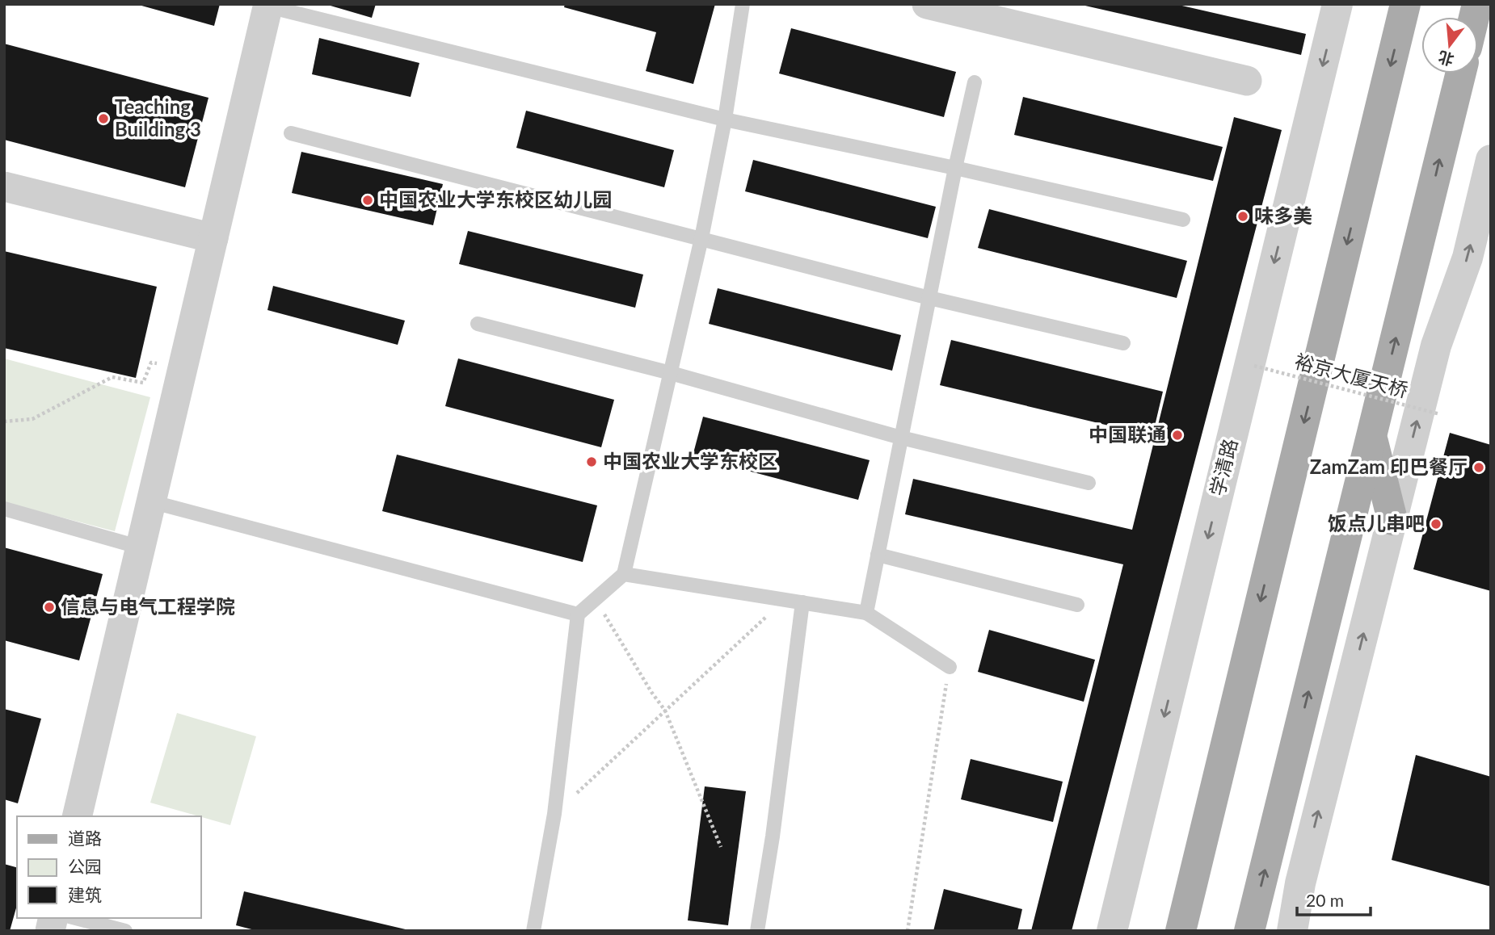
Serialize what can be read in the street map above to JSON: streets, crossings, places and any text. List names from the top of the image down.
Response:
{
  "streets": {
    "street": ["学清路"],
    "path": ["裕京大厦天桥"]
  },
  "places": [
    "Teaching Building 3",
    "中国农业大学东校区幼儿园",
    "味多美",
    "中国联通",
    "中国农业大学东校区",
    "ZamZam 印巴餐厅",
    "饭点儿串吧",
    "信息与电气工程学院"
  ],
  "legend": ["道路", "公园", "建筑"],
  "scale_bar": "20 m",
  "north": "bottom"
}
